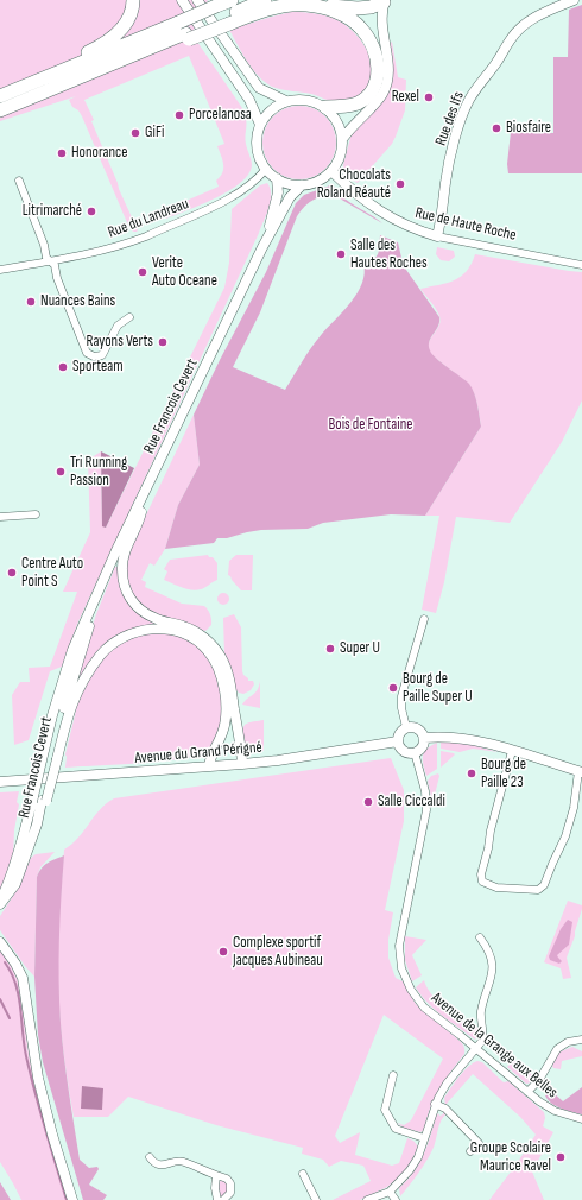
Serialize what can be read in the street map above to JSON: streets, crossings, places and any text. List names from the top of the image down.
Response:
{
  "streets": {
    "street": [
      "Rue des Ifs",
      "Rue du Landreau",
      "Rue de Haute Roche",
      "Rue Francois Cevert",
      "Avenue du Grand Périgné",
      "Avenue de la Grange aux Belles"
    ]
  },
  "crossings": [
    ["Rue des Ifs", "Rue de Haute Roche"],
    ["Rue du Landreau", "Rue de Haute Roche"],
    ["Rue du Landreau", "Rue Francois Cevert"],
    ["Rue de Haute Roche", "Rue Francois Cevert"],
    ["Avenue du Grand Périgné", "Avenue de la Grange aux Belles"]
  ],
  "parks": ["Bois de Fontaine"],
  "places": [
    "Rexel",
    "Porcelanosa",
    "Biosfaire",
    "GiFi",
    "Honorance",
    "Chocolats Roland Réauté",
    "Litrimarché",
    "Salle des Hautes Roches",
    "Verite Auto Oceane",
    "Nuances Bains",
    "Rayons Verts",
    "Sporteam",
    "Tri Running Passion",
    "Centre Auto Point S",
    "Super U",
    "Bourg de Paille Super U",
    "Bourg de Paille 23",
    "Salle Ciccaldi",
    "Complexe sportif Jacques Aubineau",
    "Groupe Scolaire Maurice Ravel"
  ]
}
